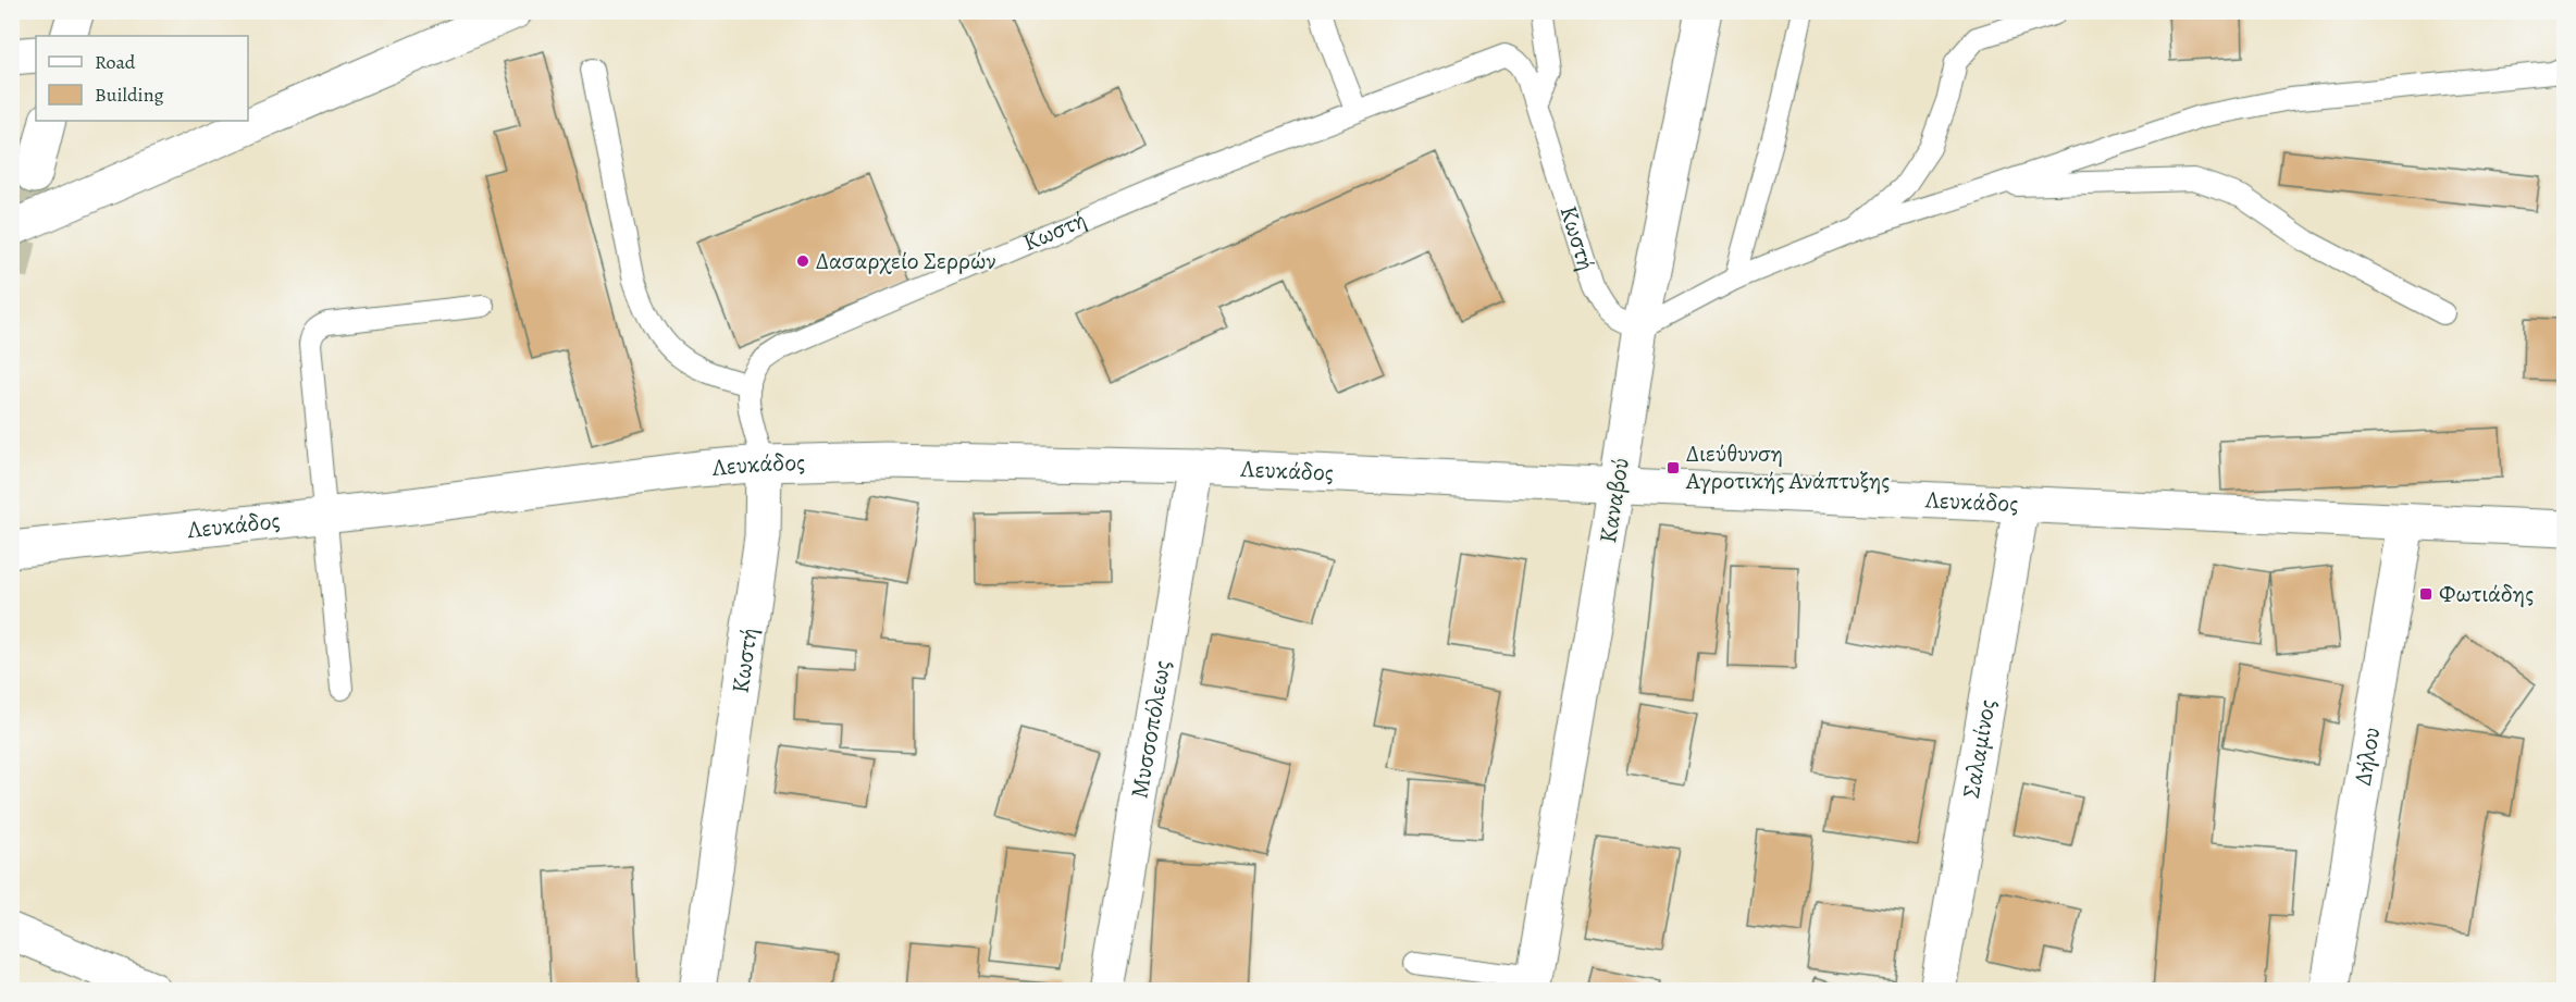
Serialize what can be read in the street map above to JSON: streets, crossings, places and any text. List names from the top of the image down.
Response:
{
  "streets": {
    "street": [
      "Κωστή",
      "Λευκάδος",
      "Καναβού",
      "Μυσσοπόλεως",
      "Σαλαμίνος",
      "Δήλου"
    ]
  },
  "crossings": [
    ["Κωστή", "Λευκάδος"],
    ["Κωστή", "Καναβού"],
    ["Λευκάδος", "Καναβού"],
    ["Λευκάδος", "Μυσσοπόλεως"],
    ["Λευκάδος", "Σαλαμίνος"],
    ["Λευκάδος", "Δήλου"]
  ],
  "places": {
    "other": ["Δασαρχείο Σερρών"],
    "transit": ["Διεύθυνση Αγροτικής Ανάπτυξης", "Φωτιάδης"]
  },
  "legend": ["Road", "Building"]
}
